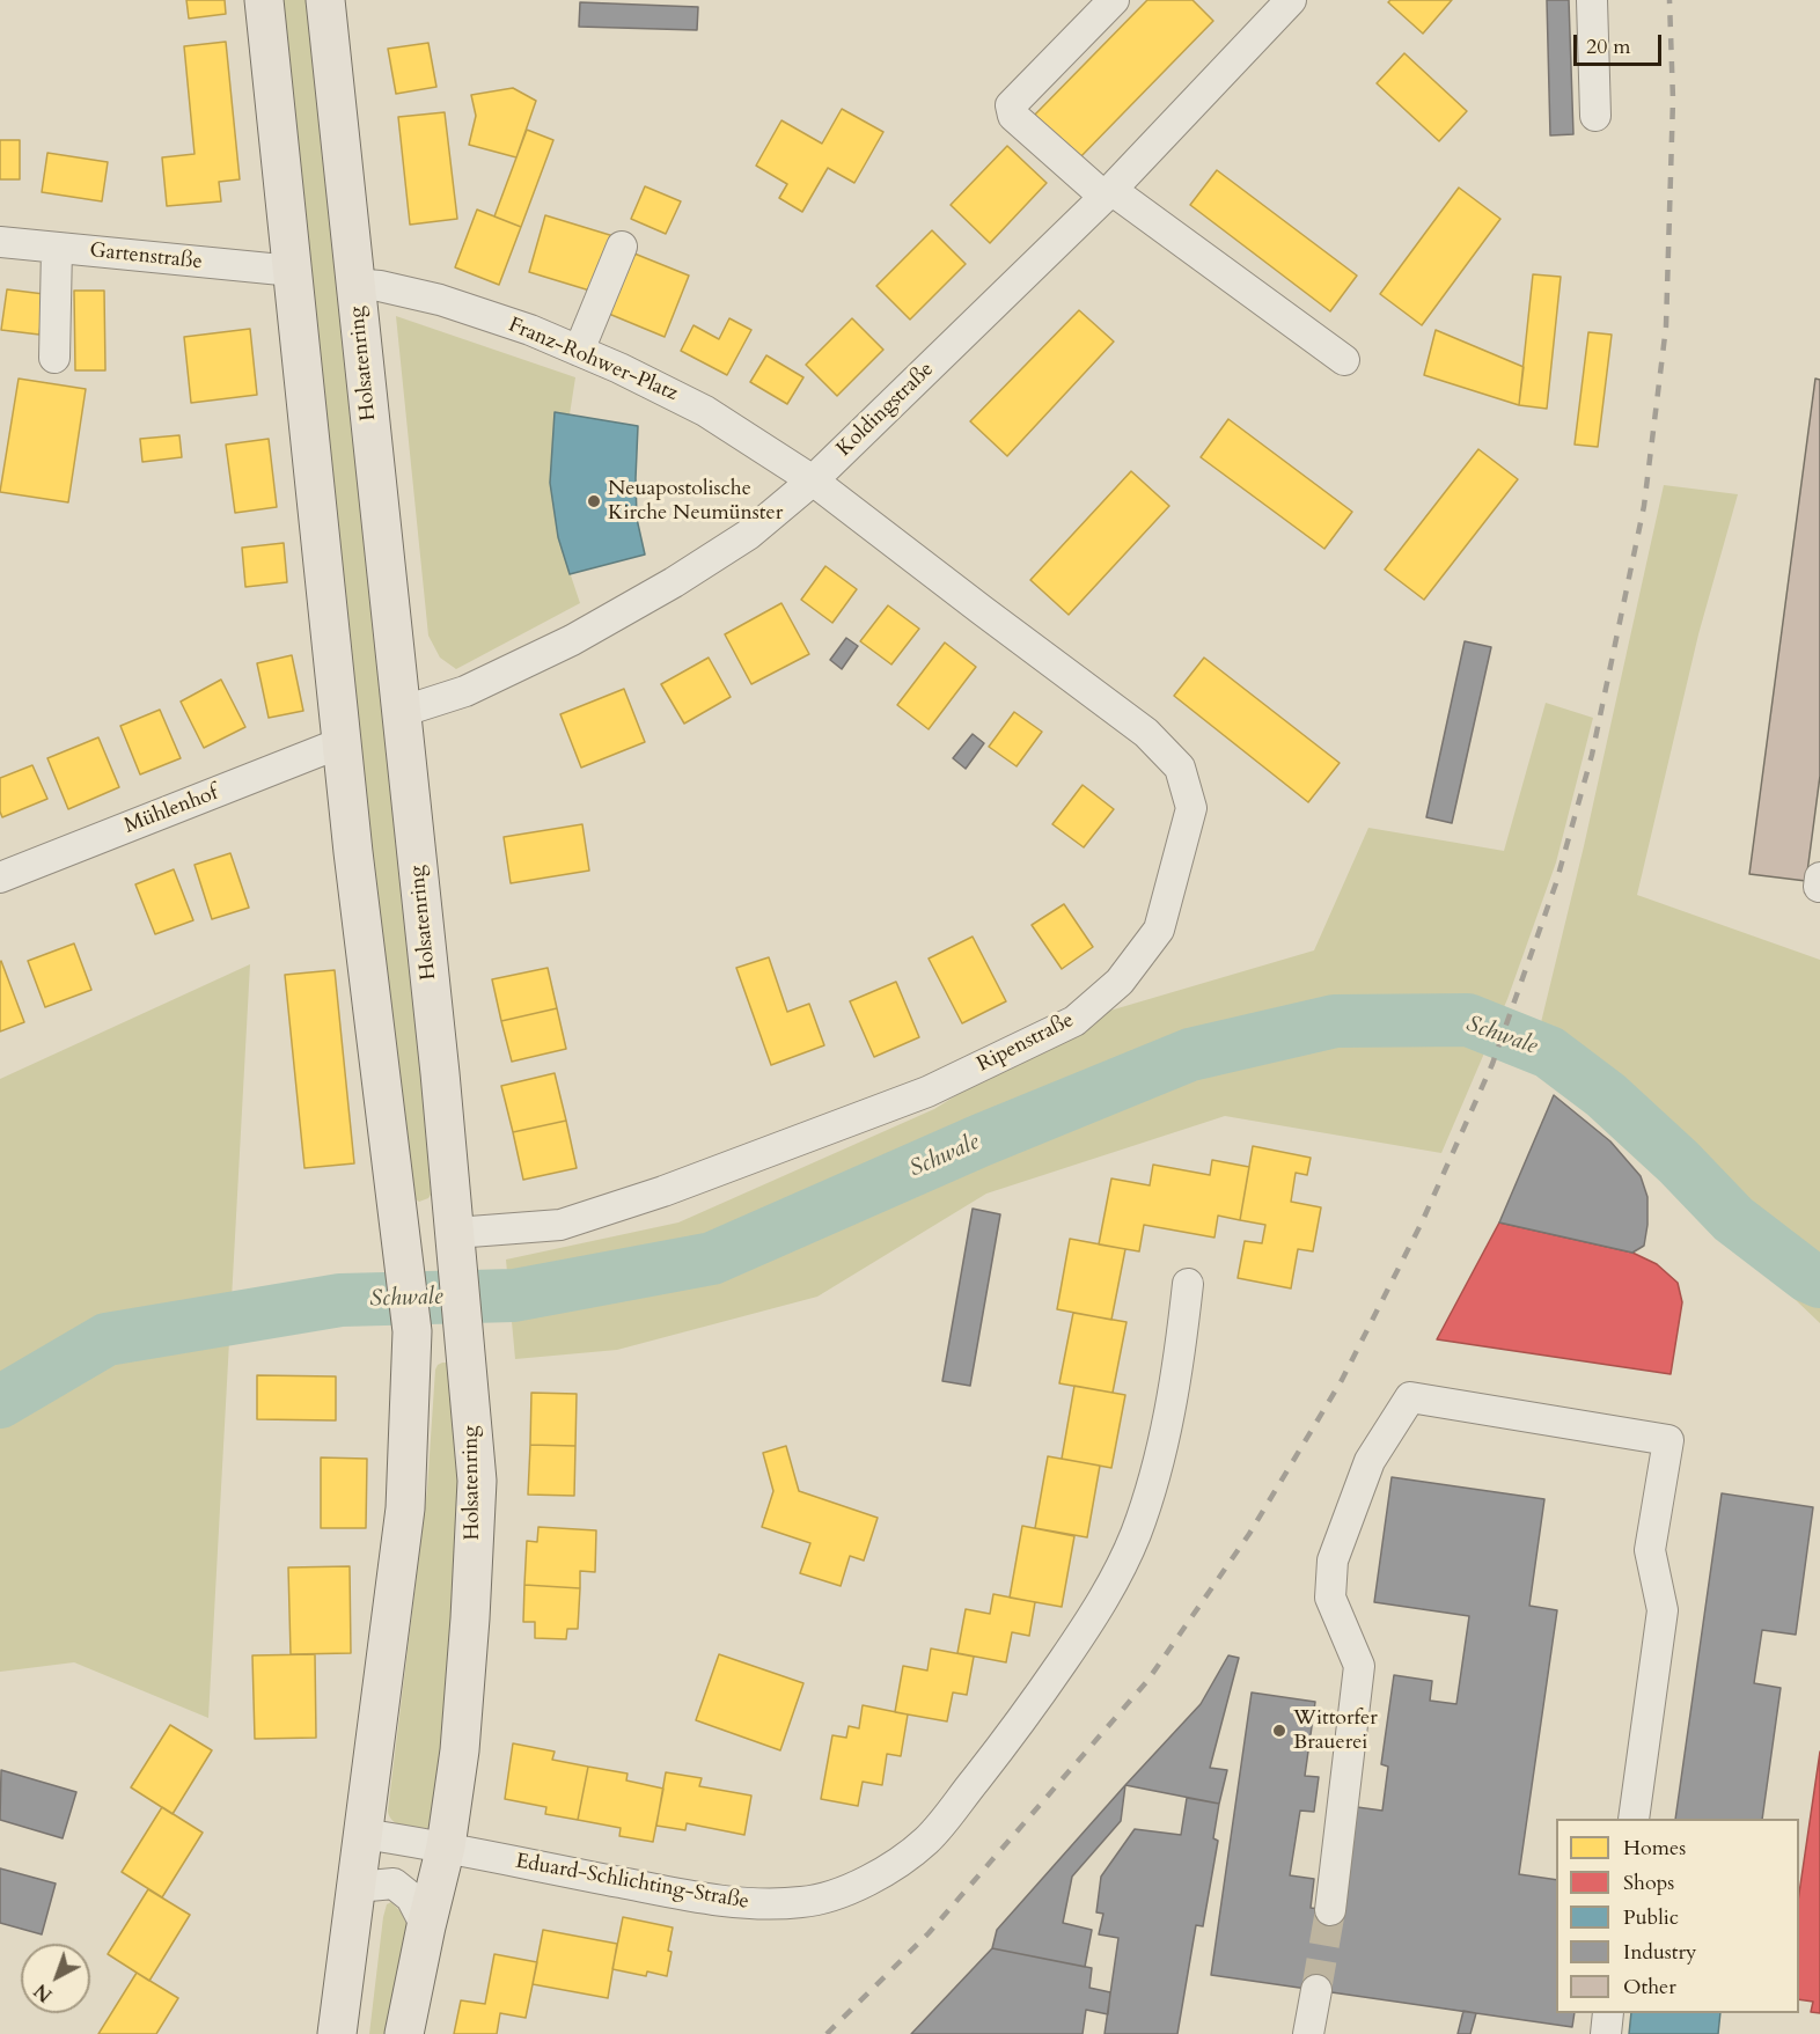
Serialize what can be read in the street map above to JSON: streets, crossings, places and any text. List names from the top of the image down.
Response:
{
  "streets": {
    "main road": ["Holsatenring"],
    "street": [
      "Gartenstraße",
      "Franz-Rohwer-Platz",
      "Koldingstraße",
      "Mühlenhof",
      "Ripenstraße",
      "Eduard-Schlichting-Straße"
    ]
  },
  "crossings": [
    ["Franz-Rohwer-Platz", "Holsatenring"],
    ["Franz-Rohwer-Platz", "Koldingstraße"],
    ["Franz-Rohwer-Platz", "Ripenstraße"],
    ["Holsatenring", "Koldingstraße"],
    ["Holsatenring", "Ripenstraße"],
    ["Holsatenring", "Eduard-Schlichting-Straße"],
    ["Koldingstraße", "Ripenstraße"]
  ],
  "water": ["Schwale"],
  "places": ["Neuapostolische Kirche Neumünster", "Wittorfer Brauerei"],
  "legend": [
    "Homes",
    "Shops",
    "Public",
    "Industry",
    "Other"
  ],
  "scale_bar": "20 m",
  "north": "bottom left"
}
